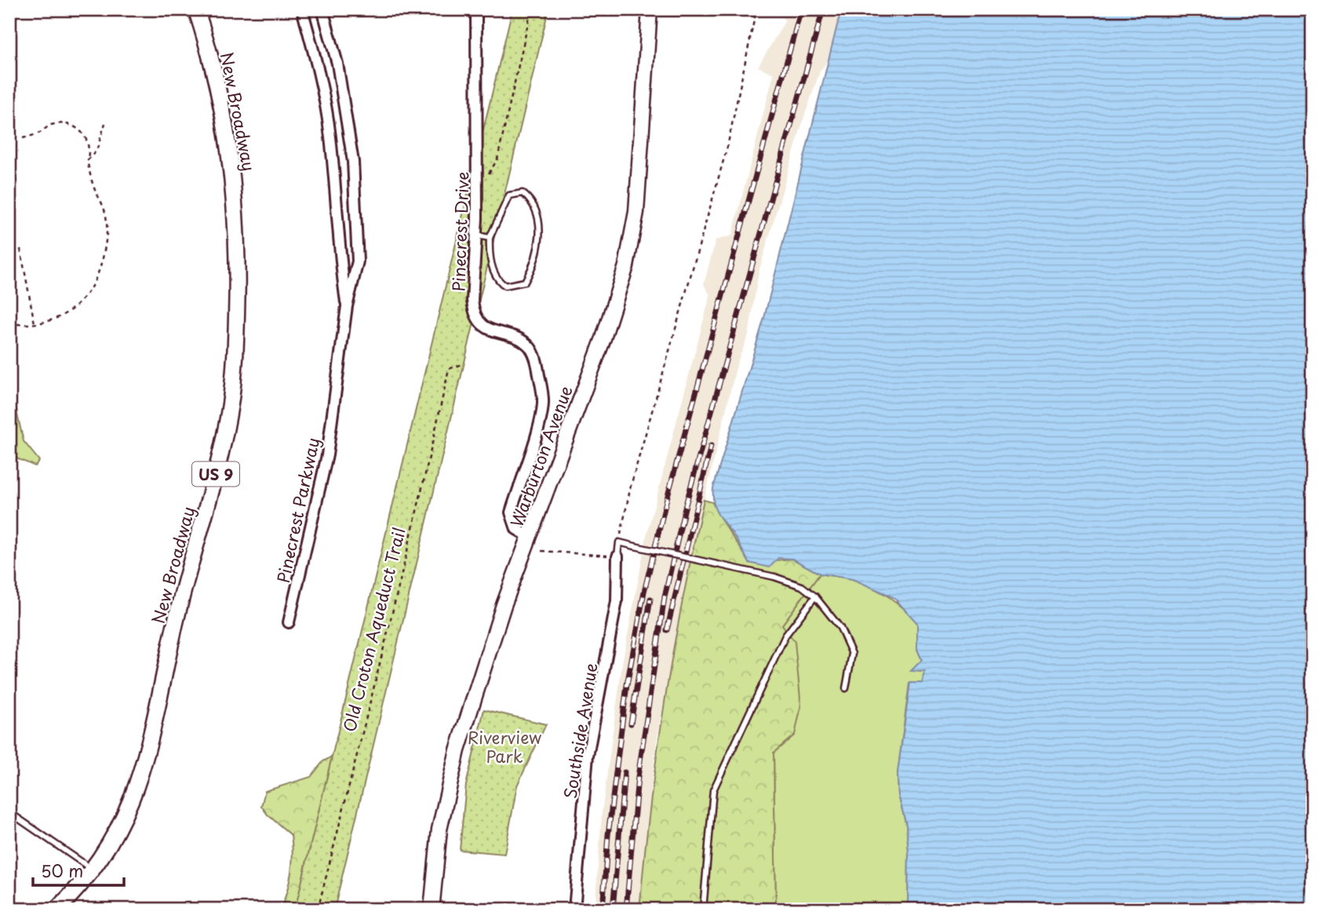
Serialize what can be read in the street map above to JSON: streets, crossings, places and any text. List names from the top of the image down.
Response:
{
  "streets": {
    "main road": ["New Broadway", "US 9"],
    "street": [
      "Pinecrest Drive",
      "Warburton Avenue",
      "Pinecrest Parkway",
      "Southside Avenue"
    ],
    "path": ["Old Croton Aqueduct Trail"]
  },
  "crossings": [
    ["Pinecrest Drive", "Warburton Avenue"]
  ],
  "parks": ["Riverview Park"],
  "scale_bar": "50 m"
}
